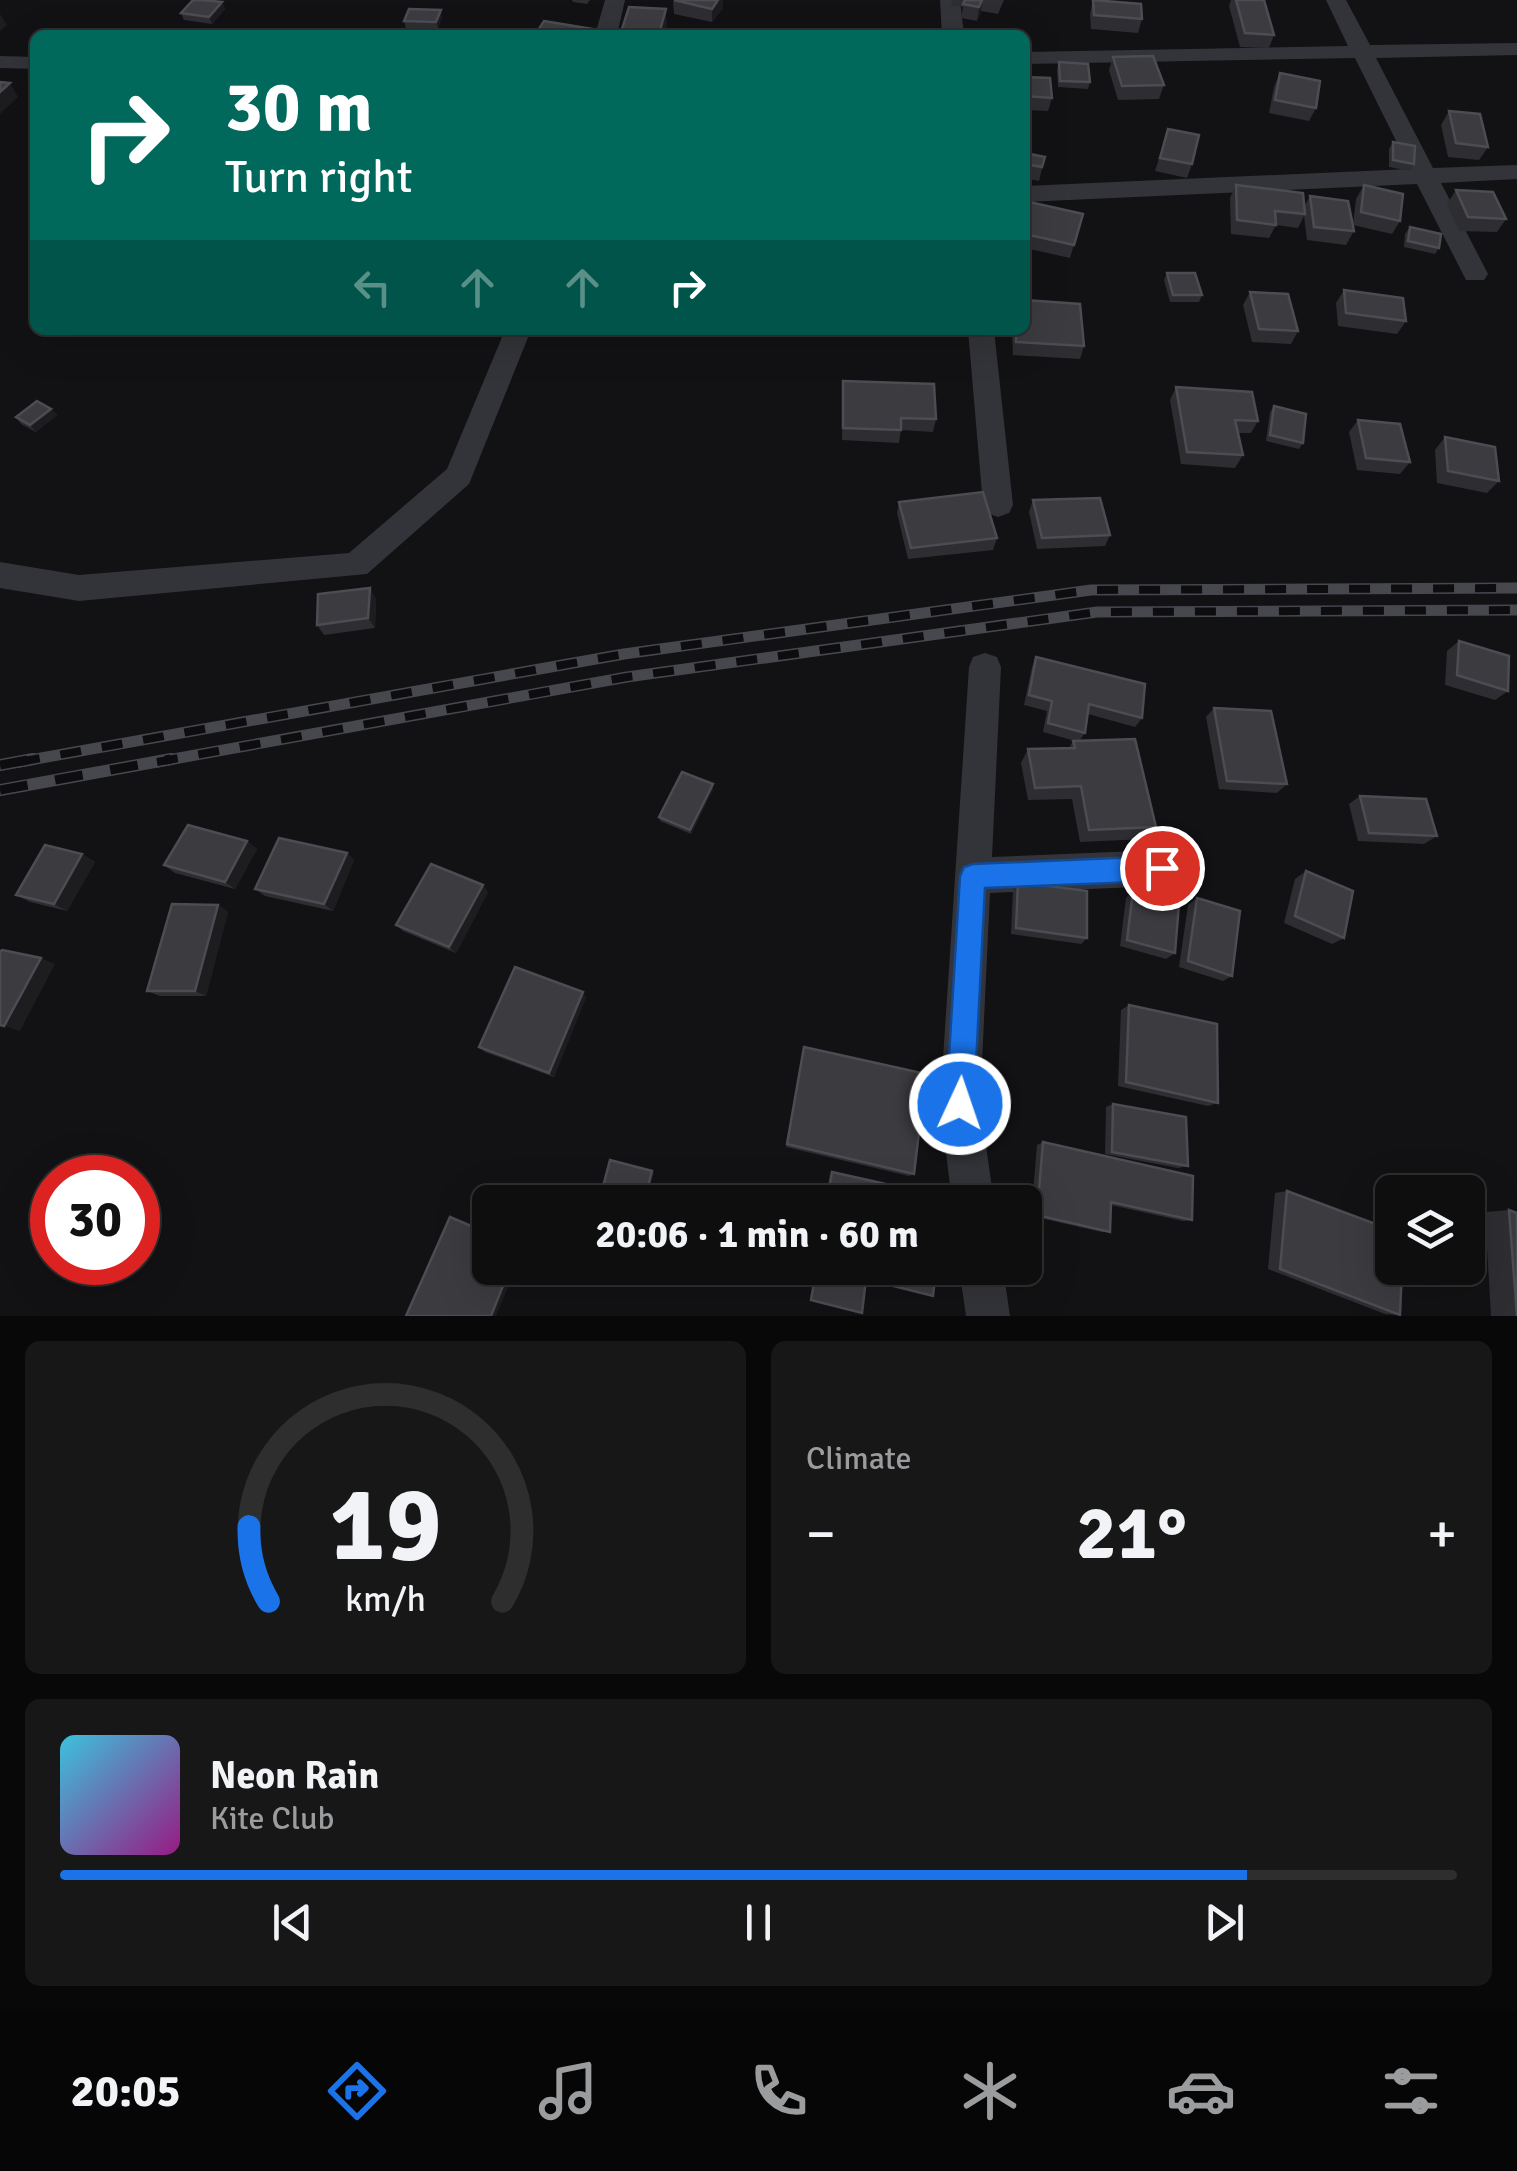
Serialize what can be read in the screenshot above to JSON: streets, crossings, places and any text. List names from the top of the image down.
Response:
{
  "page": {
    "turn": ["30 m", "Turn right"],
    "limit": "30",
    "trip": "20:06 · 1 min · 60 m",
    "tile": "Climate",
    "heat": ["−", "21°", "+"],
    "song": ["Neon Rain", "Kite Club"],
    "tabs": "20:05",
    "gauge": ["19", "km/h"]
  }
}
